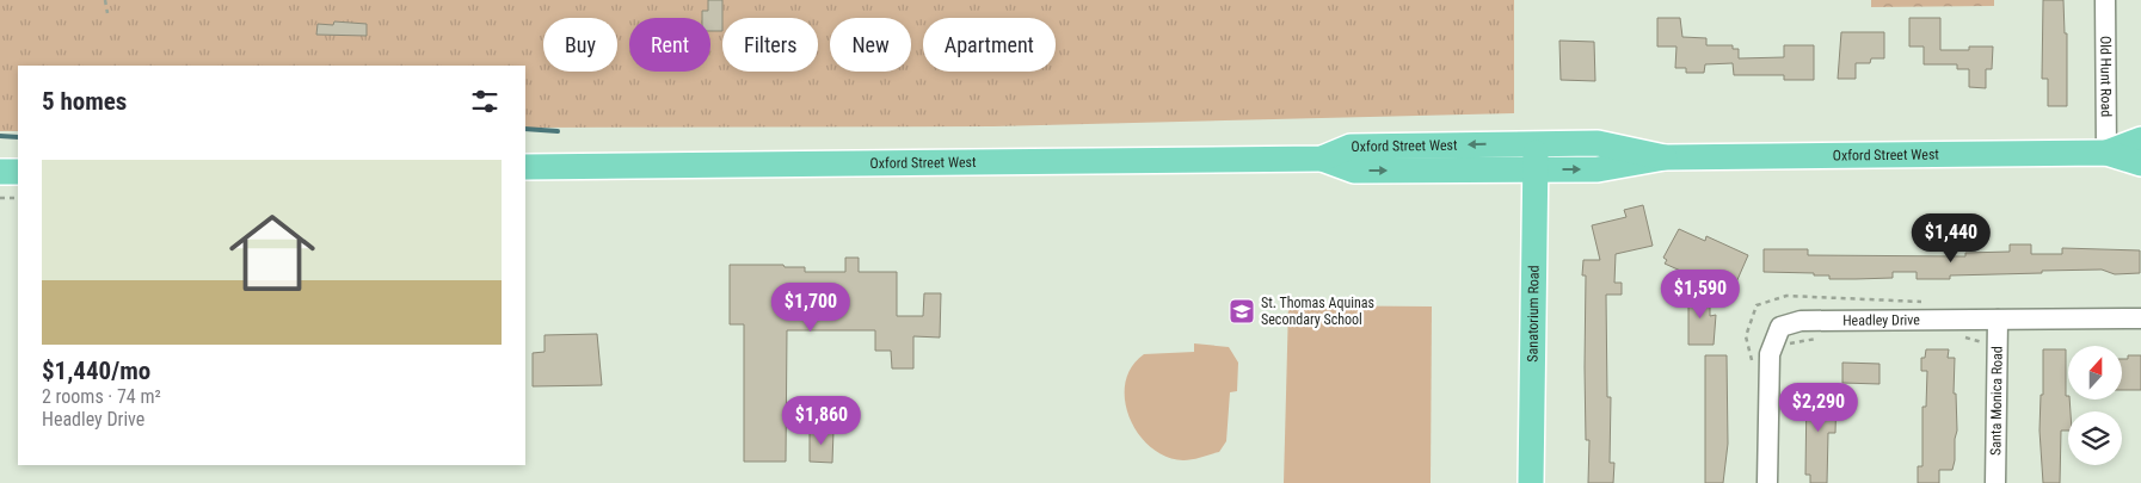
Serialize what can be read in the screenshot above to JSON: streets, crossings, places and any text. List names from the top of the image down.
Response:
{
  "streets": {
    "main road": ["Oxford Street West", "Sanatorium Road"],
    "street": ["Old Hunt Road", "Headley Drive", "Santa Monica Road"]
  },
  "crossings": [
    ["Old Hunt Road", "Oxford Street West"],
    ["Oxford Street West", "Sanatorium Road"],
    ["Headley Drive", "Santa Monica Road"]
  ],
  "places": {
    "school or university": ["St. Thomas Aquinas Secondary School"]
  },
  "north": "top",
  "page": {
    "chip": [
      "Buy",
      "Rent",
      "Filters",
      "New",
      "Apartment"
    ],
    "heading": "5 homes",
    "list": [
      {
        "name": "$1,440/mo",
        "note": "2 rooms · 74 m² · Headley Drive"
      }
    ],
    "price": [
      "$1,440",
      "$1,590",
      "$1,700",
      "$2,290",
      "$1,860"
    ]
  }
}
